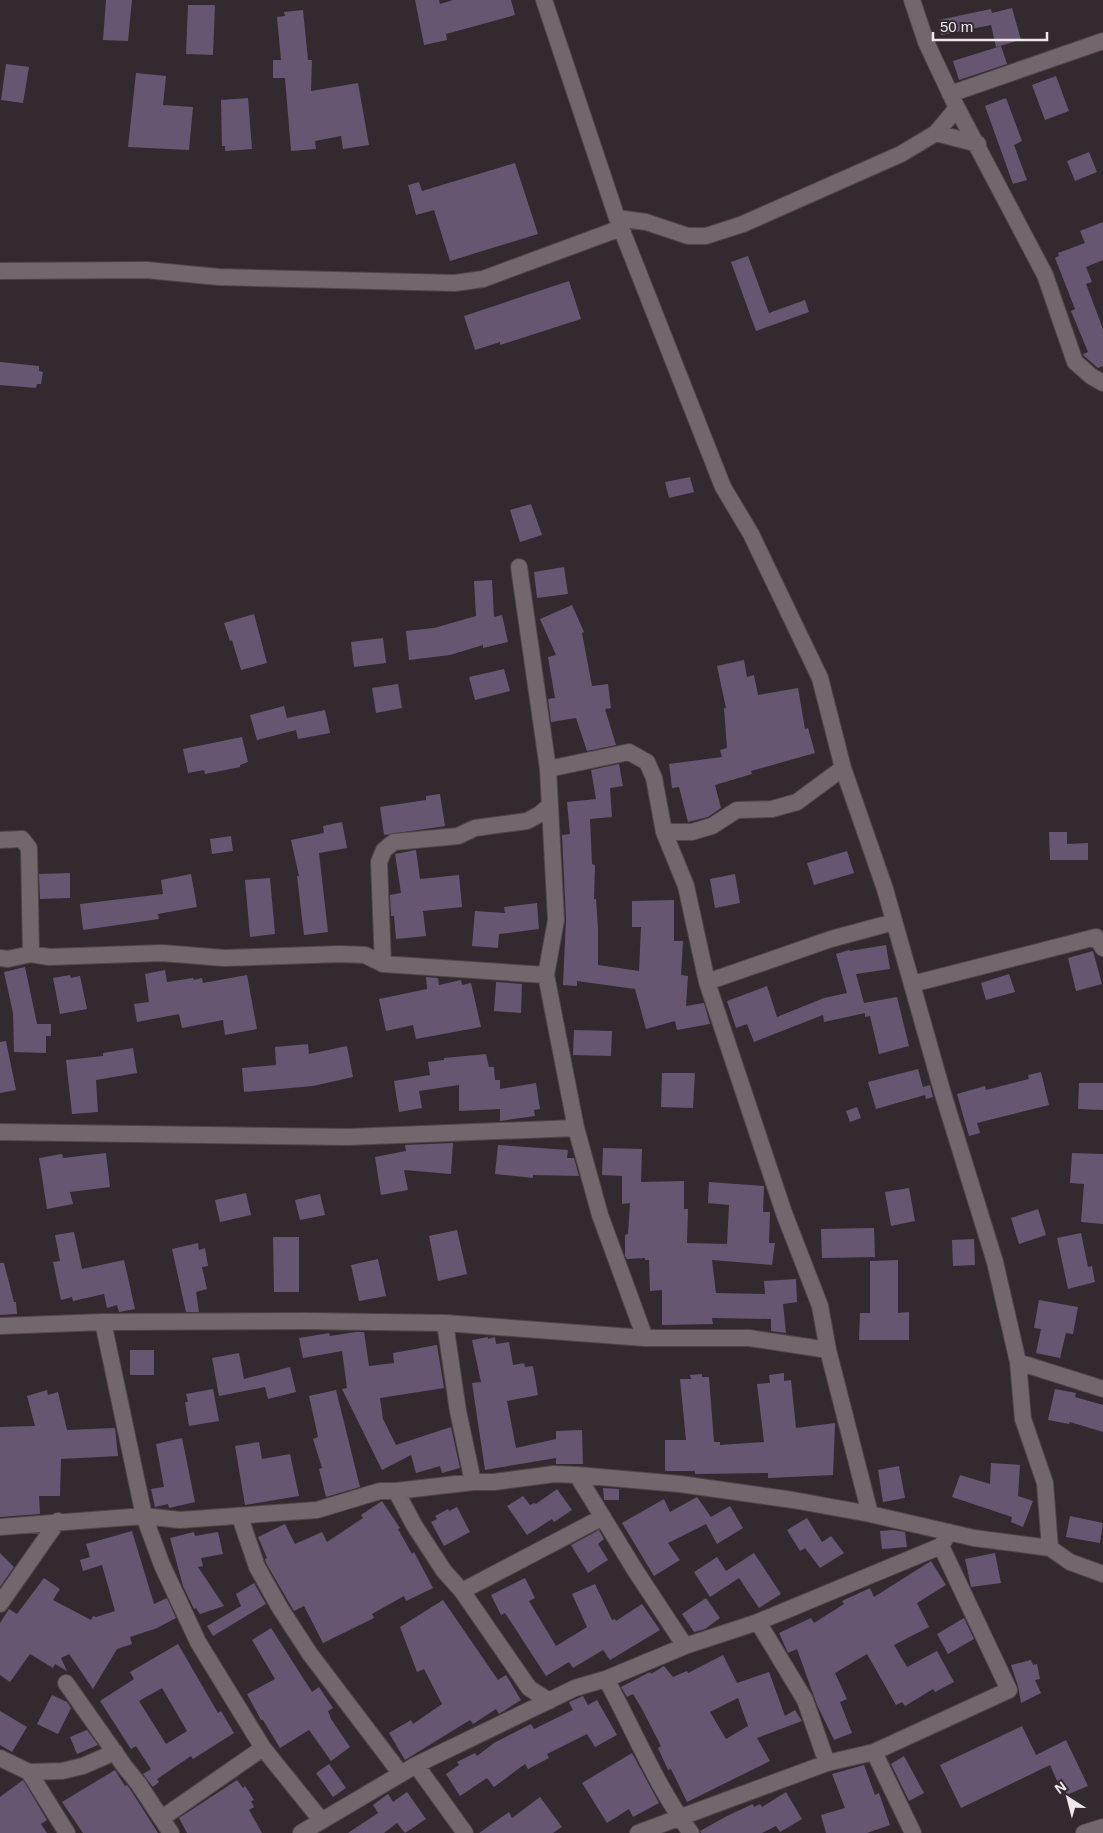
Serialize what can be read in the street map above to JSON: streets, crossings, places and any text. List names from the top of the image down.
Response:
{
  "scale_bar": "50 m",
  "north": "top left"
}
